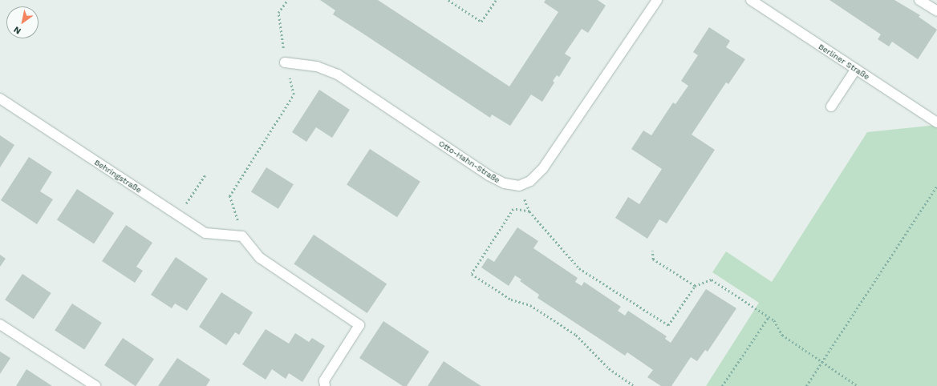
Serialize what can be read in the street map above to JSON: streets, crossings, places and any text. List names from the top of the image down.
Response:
{
  "streets": {
    "street": ["Berliner Straße", "Otto-Hahn-Straße", "Behringstraße"]
  },
  "north": "bottom left"
}
